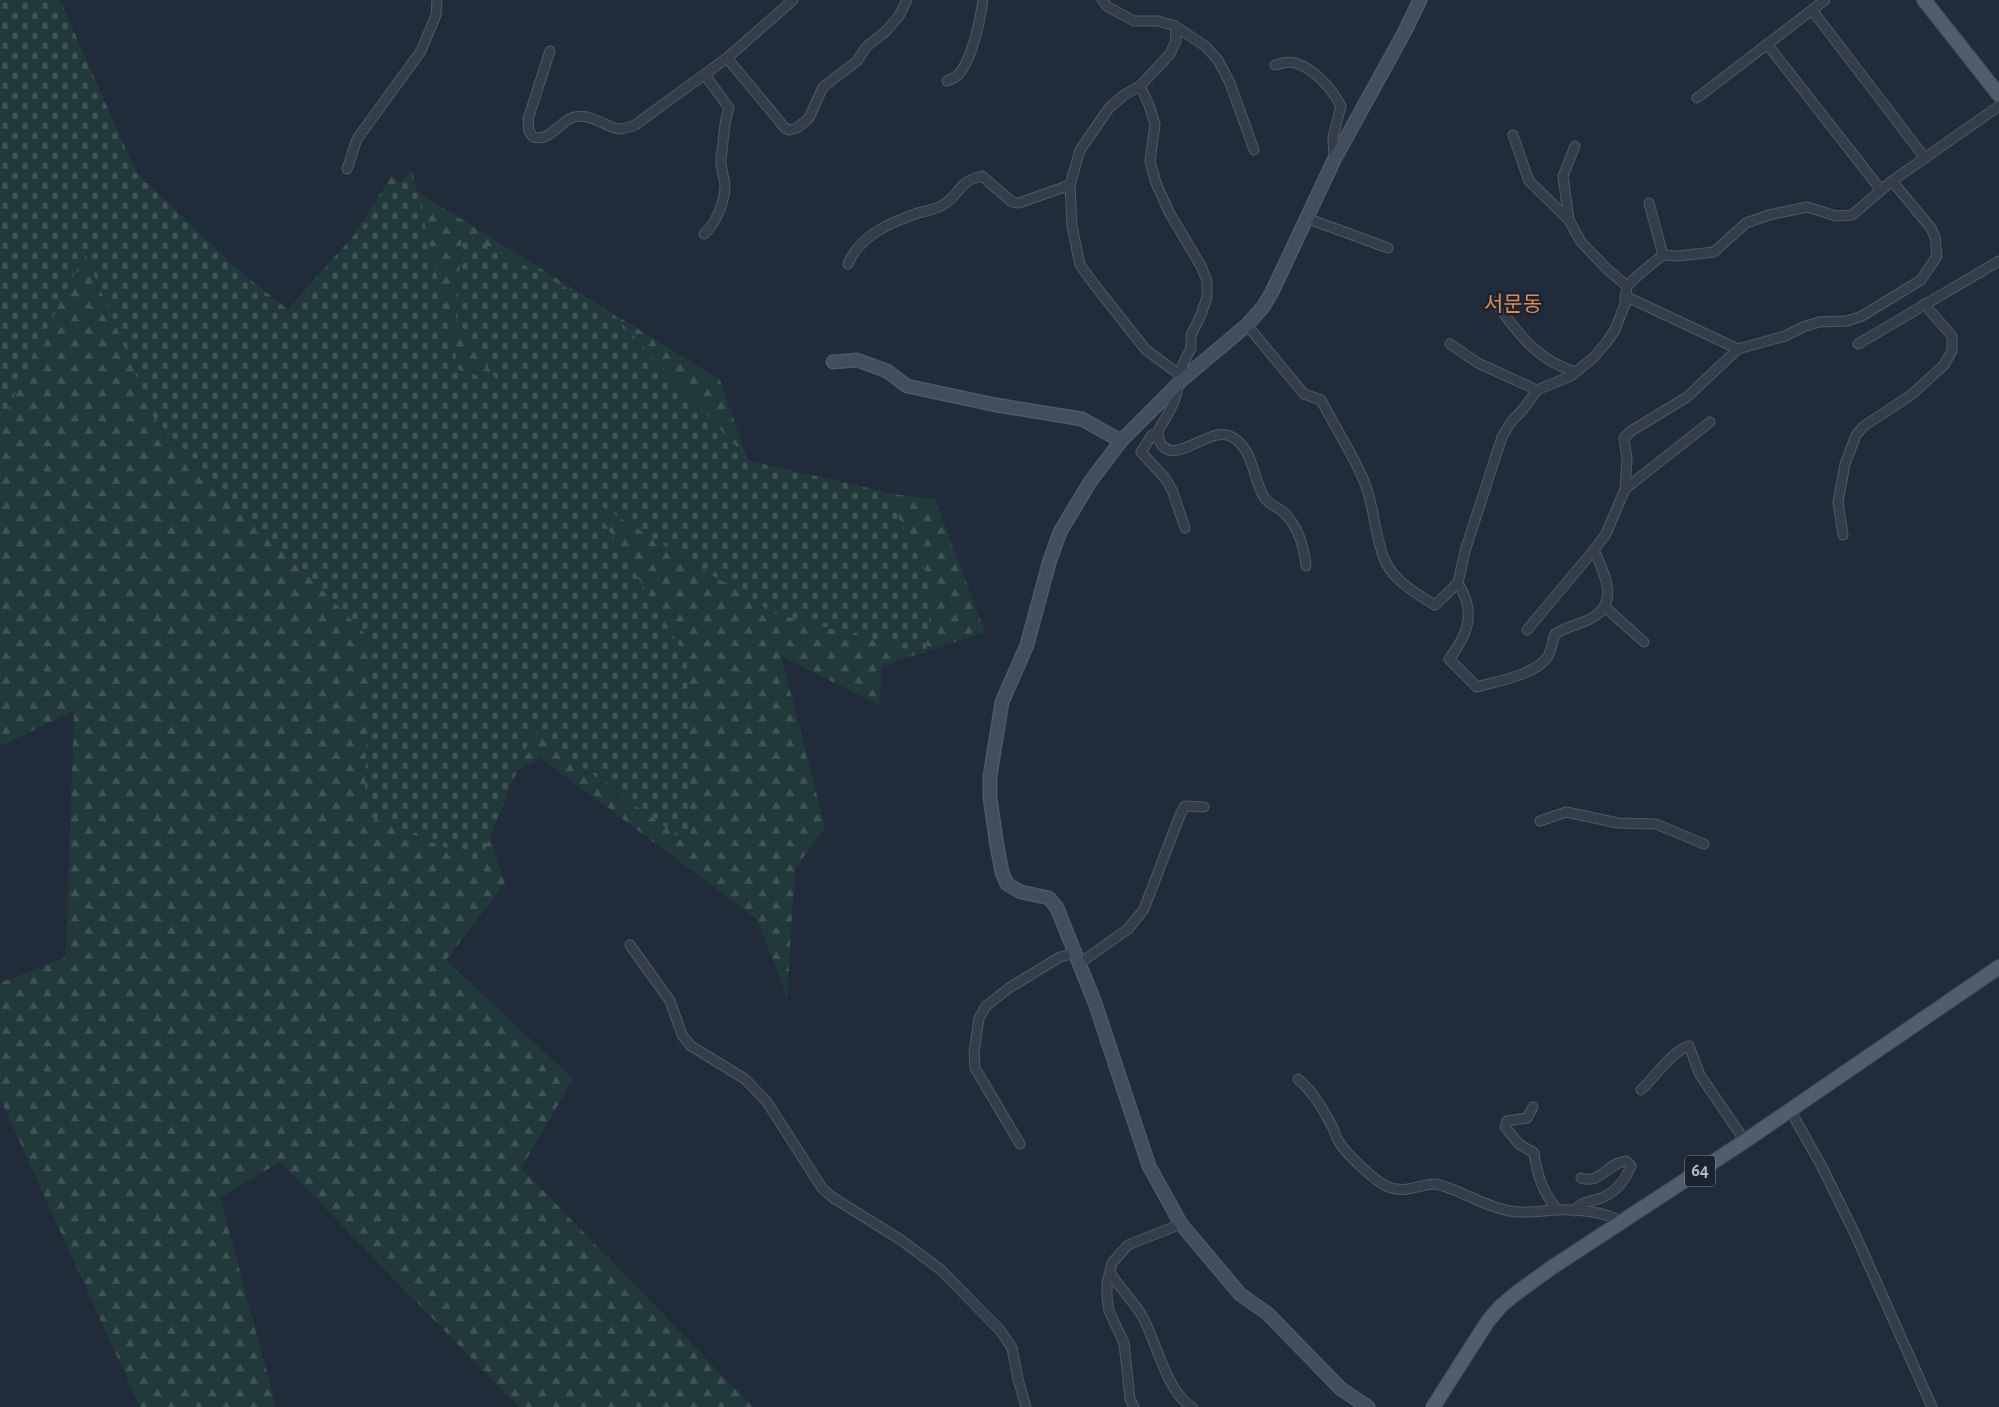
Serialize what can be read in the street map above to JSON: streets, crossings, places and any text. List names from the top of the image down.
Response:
{
  "streets": {
    "main road": ["64"]
  },
  "districts": ["서문동"]
}
